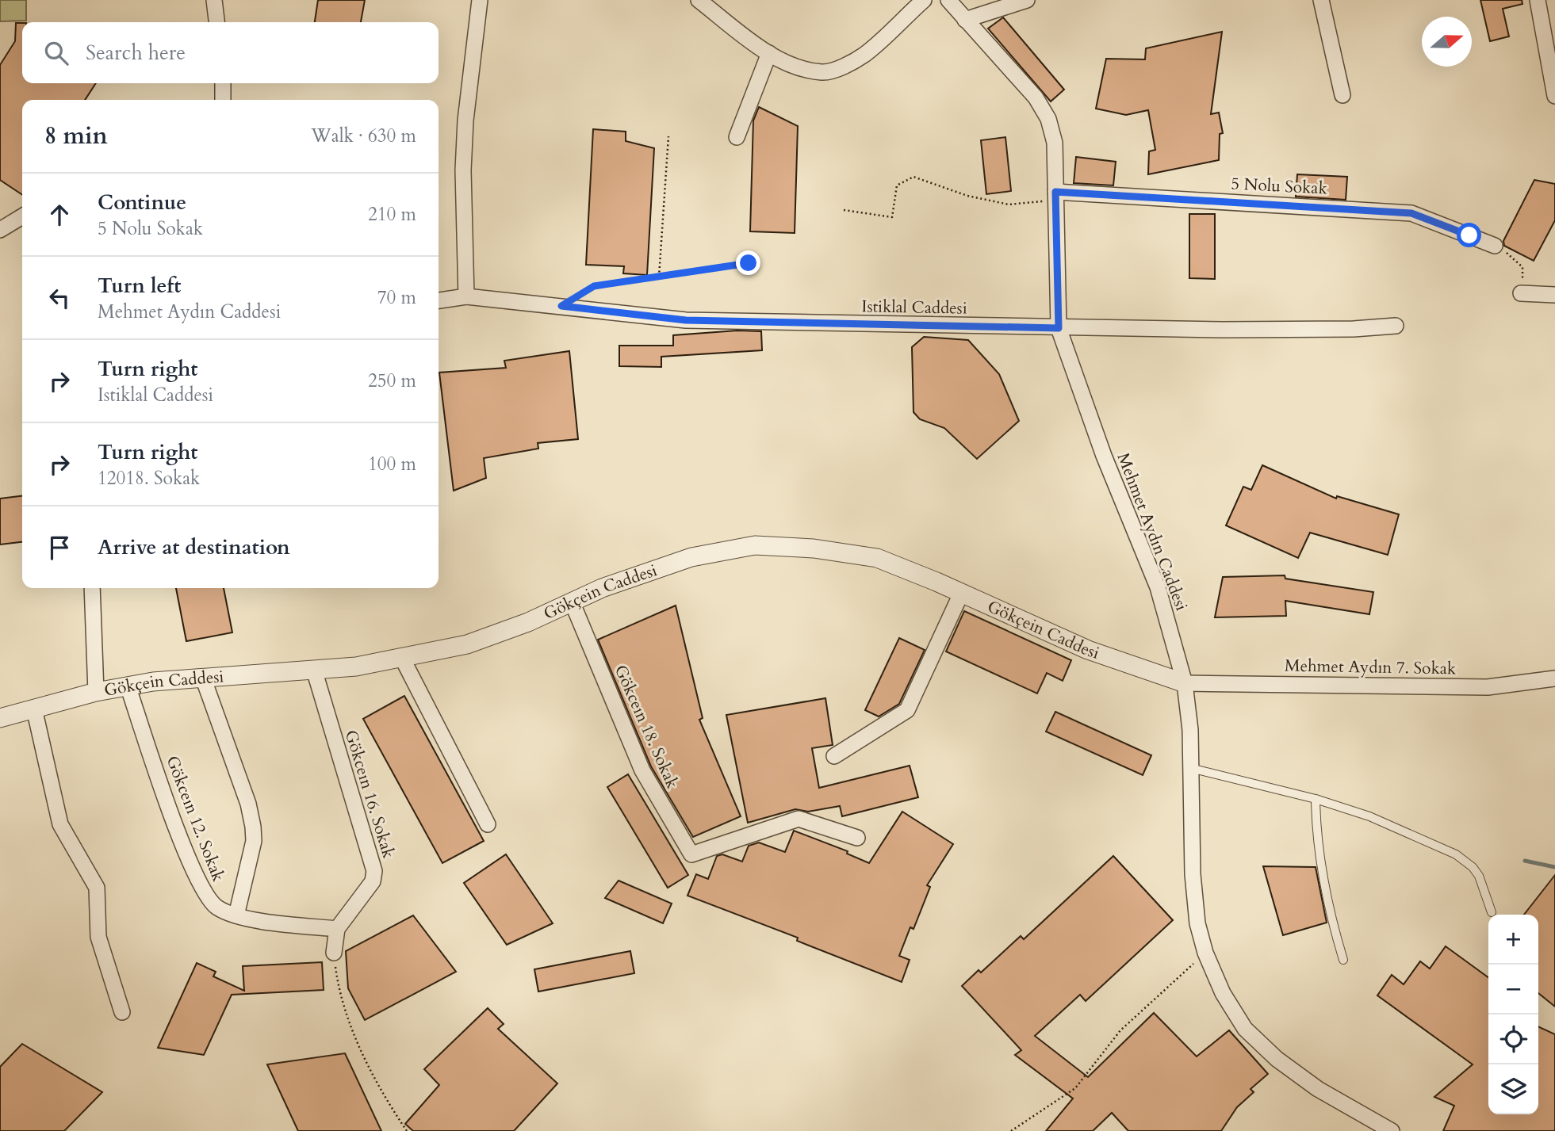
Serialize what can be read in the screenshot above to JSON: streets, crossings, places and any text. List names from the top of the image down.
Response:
{
  "streets": {
    "street": [
      "5 Nolu Sokak",
      "Istiklal Caddesi",
      "Mehmet Aydın Caddesi",
      "Gökçein Caddesi",
      "Mehmet Aydın 7. Sokak",
      "Gökceın 18. Sokak",
      "Gökceın 16. Sokak",
      "Gökceın 12. Sokak"
    ]
  },
  "crossings": [
    ["5 Nolu Sokak", "Mehmet Aydın Caddesi"],
    ["Istiklal Caddesi", "Mehmet Aydın Caddesi"],
    ["Mehmet Aydın Caddesi", "Gökçein Caddesi"],
    ["Mehmet Aydın Caddesi", "Mehmet Aydın 7. Sokak"],
    ["Gökçein Caddesi", "Mehmet Aydın 7. Sokak"],
    ["Gökçein Caddesi", "Gökceın 18. Sokak"],
    ["Gökçein Caddesi", "Gökceın 16. Sokak"],
    ["Gökçein Caddesi", "Gökceın 12. Sokak"],
    ["Gökceın 16. Sokak", "Gökceın 12. Sokak"]
  ],
  "north": "right",
  "page": {
    "search": "Search here",
    "heading": ["8 min", "Walk · 630 m"],
    "list": [
      ["Continue", "5 Nolu Sokak", "210 m"],
      ["Turn left", "Mehmet Aydın Caddesi", "70 m"],
      ["Turn right", "Istiklal Caddesi", "250 m"],
      ["Turn right", "12018. Sokak", "100 m"],
      "Arrive at destination"
    ],
    "map_buttons": ["+", "−"]
  }
}
